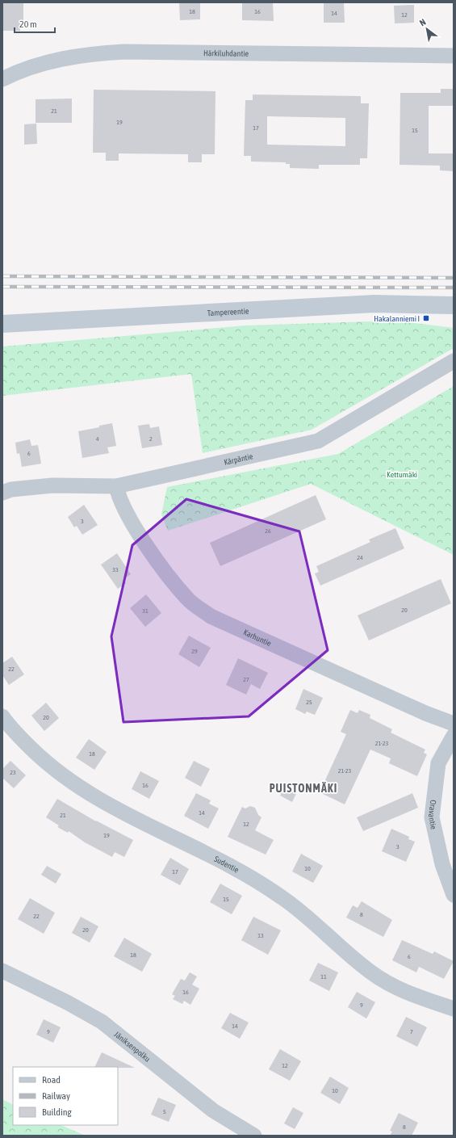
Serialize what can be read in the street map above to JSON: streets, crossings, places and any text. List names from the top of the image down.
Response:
{
  "streets": {
    "main road": ["Tampereentie"],
    "street": [
      "Härkiluhdantie",
      "Kärpäntie",
      "Karhuntie",
      "Oravantie",
      "Sudentie",
      "Jäniksenpolku"
    ]
  },
  "crossings": [
    ["Kärpäntie", "Karhuntie"]
  ],
  "districts": ["PUISTONMÄKI"],
  "parks": ["Kettumäki"],
  "places": {
    "transit": ["Hakalanniemi I"]
  },
  "house_numbers": [
    "18",
    "16",
    "14",
    "12",
    "21",
    "19",
    "17",
    "15",
    "4",
    "2",
    "6",
    "3",
    "26",
    "24",
    "33",
    "20",
    "31",
    "29",
    "22",
    "27",
    "25",
    "20",
    "21-23",
    "18",
    "21-23",
    "23",
    "16",
    "14",
    "21",
    "12",
    "19",
    "3",
    "10",
    "17",
    "15",
    "8",
    "22",
    "20",
    "13",
    "18",
    "6",
    "11",
    "16",
    "9",
    "14",
    "9",
    "7",
    "12",
    "10",
    "5",
    "8"
  ],
  "legend": ["Road", "Railway", "Building"],
  "scale_bar": "20 m",
  "north": "top left"
}
